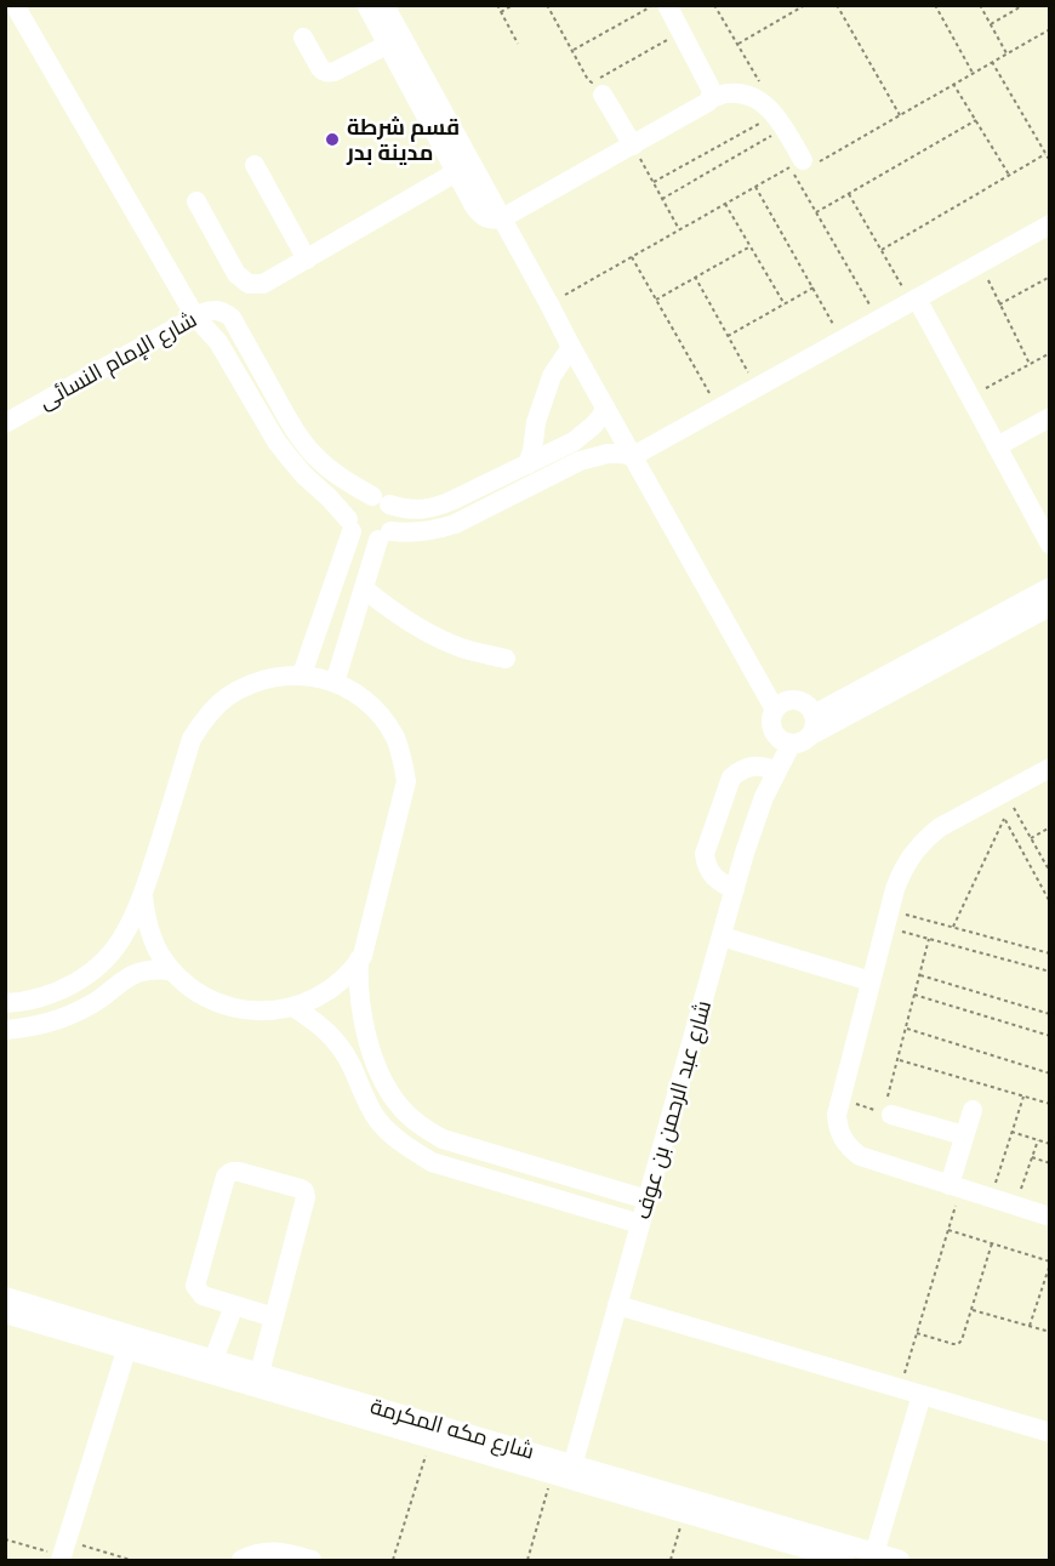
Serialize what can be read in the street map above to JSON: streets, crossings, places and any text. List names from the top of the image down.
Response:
{
  "streets": {
    "street": ["شارع الإمام النسائى", "شارع عبد الرحمن بن عوف", "شارع مكه المكرمة"]
  },
  "crossings": [
    ["شارع عبد الرحمن بن عوف", "شارع مكه المكرمة"]
  ],
  "places": ["قسم شرطة مدينة بدر"]
}
